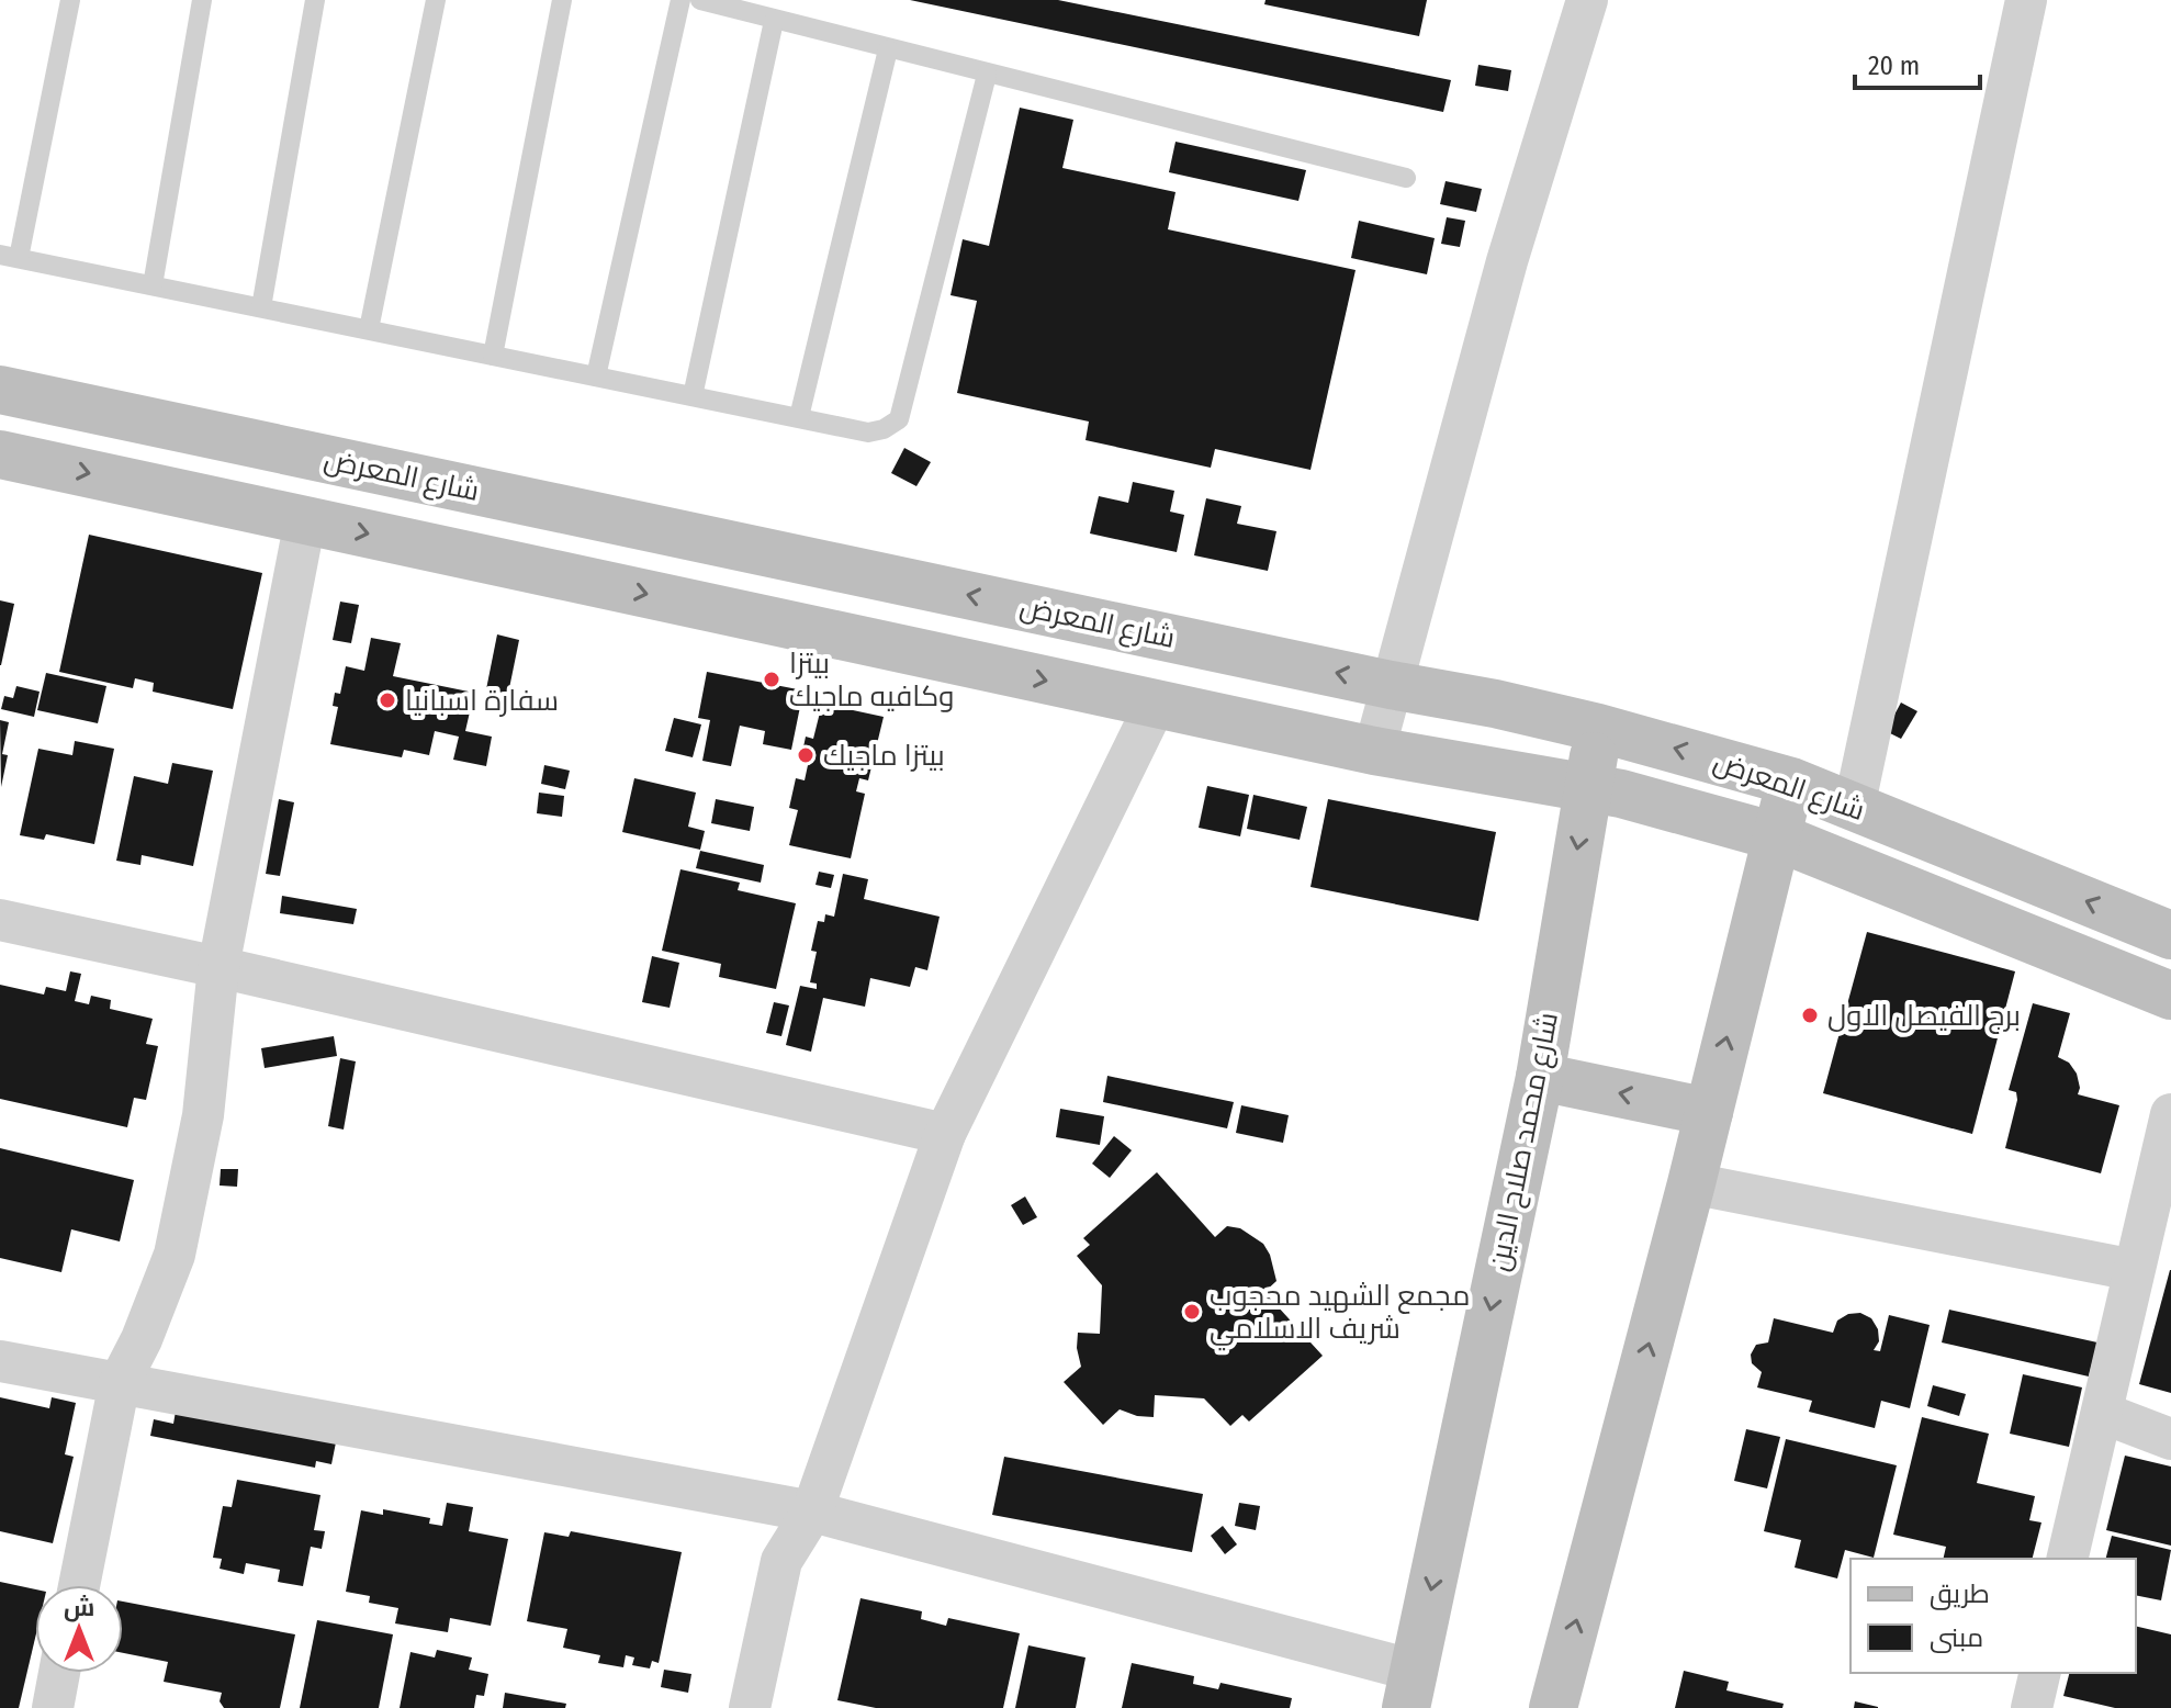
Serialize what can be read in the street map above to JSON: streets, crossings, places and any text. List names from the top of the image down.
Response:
{
  "streets": {
    "main road": ["شارع المعرض", "شارع محمد صلاح الدين"]
  },
  "crossings": [
    ["شارع المعرض", "شارع محمد صلاح الدين"]
  ],
  "places": [
    "بيتزا وكافيه ماجيك",
    "سفارة اسبانيا",
    "بيتزا ماجيك",
    "برج الفيصل الاول",
    "مجمع الشهيد محجوب شريف الاسلامي"
  ],
  "legend": ["طريق", "مبنى"],
  "scale_bar": "20 m",
  "north": "top"
}
